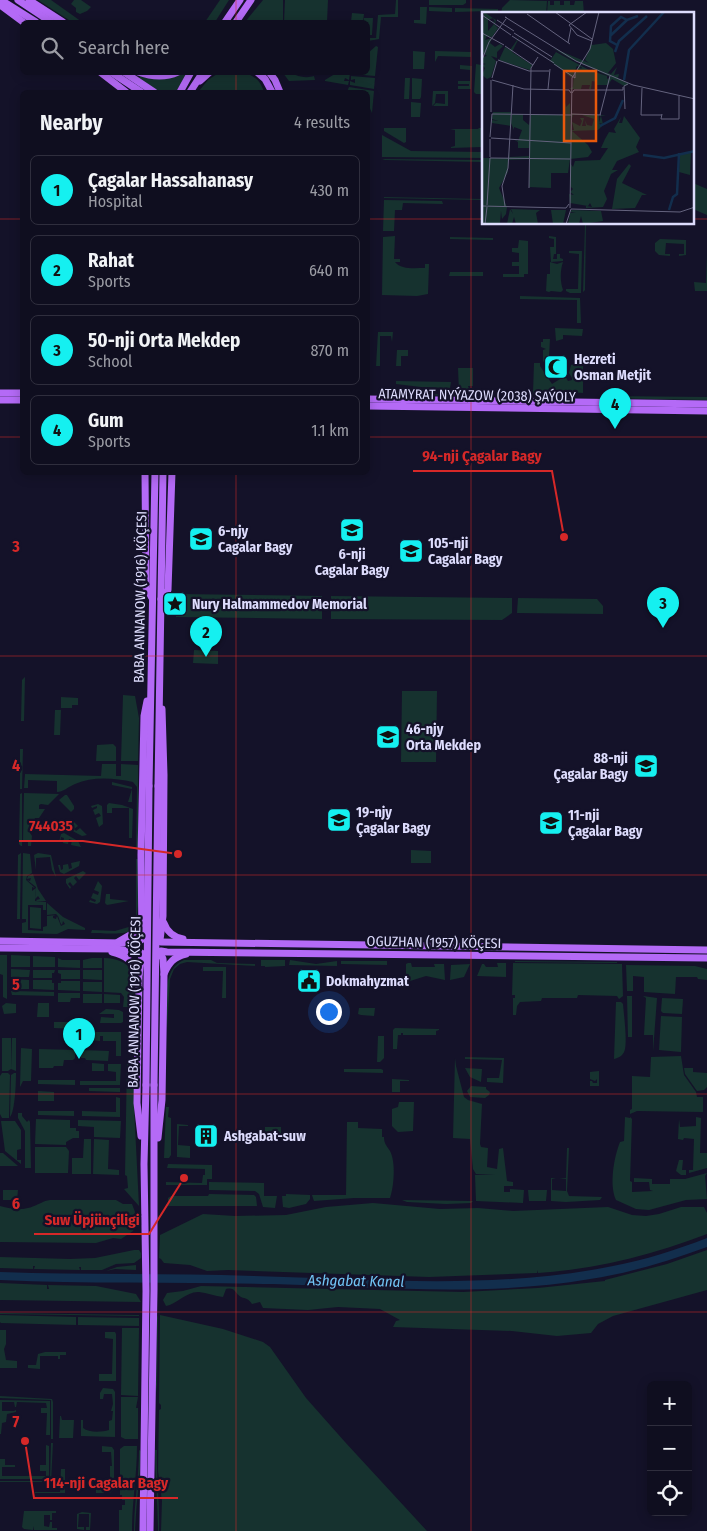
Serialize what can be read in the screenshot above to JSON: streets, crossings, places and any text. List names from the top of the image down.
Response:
{
  "streets": {
    "main road": ["ATAMYRAT NYÝAZOW (2038) ŞAÝOLY", "BABA ANNANOW (1916) KÖÇESI", "OGUZHAN (1957) KÖÇESI"]
  },
  "water": ["Ashgabat Kanal"],
  "places": {
    "mosque": ["Hezreti Osman Metjit"],
    "school or university": [
      "6-nji Cagalar Bagy",
      "6-njy Cagalar Bagy",
      "105-nji Cagalar Bagy",
      "46-njy Orta Mekdep",
      "88-nji Çagalar Bagy",
      "19-njy Çagalar Bagy",
      "11-nji Çagalar Bagy"
    ],
    "other": [
      "94-nji Çagalar Bagy",
      "744035",
      "Suw Üpjünçiligi",
      "114-nji Cagalar Bagy"
    ],
    "place": ["Nury Halmammedov Memorial"],
    "public building": ["Dokmahyzmat"],
    "building": ["Ashgabat-suw"]
  },
  "page": {
    "search": "Search here",
    "heading": ["Nearby", "4 results"],
    "list": [
      {
        "mark": "1",
        "name": "Çagalar Hassahanasy",
        "note": "Hospital",
        "value": "430 m"
      },
      {
        "mark": "2",
        "name": "Rahat",
        "note": "Sports",
        "value": "640 m"
      },
      {
        "mark": "3",
        "name": "50-nji Orta Mekdep",
        "note": "School",
        "value": "870 m"
      },
      {
        "mark": "4",
        "name": "Gum",
        "note": "Sports",
        "value": "1.1 km"
      }
    ],
    "pins": [
      "4",
      "3",
      "2",
      "1"
    ],
    "map_buttons": ["+", "−"]
  },
  "grid": {
    "rows": [
      "3",
      "4",
      "5",
      "6",
      "7"
    ]
  }
}
